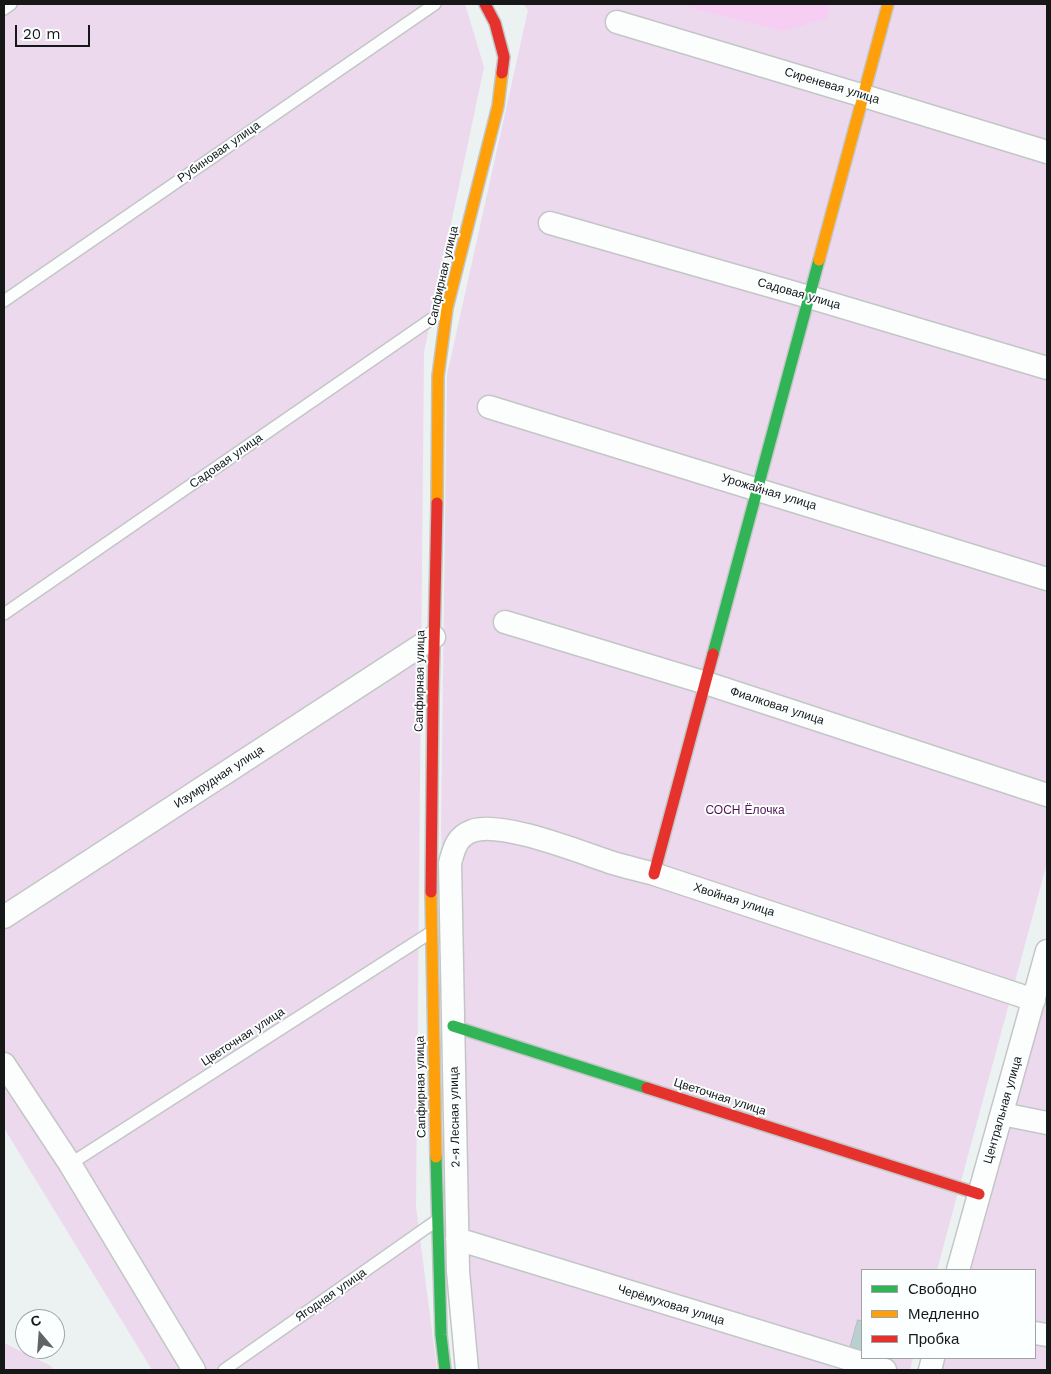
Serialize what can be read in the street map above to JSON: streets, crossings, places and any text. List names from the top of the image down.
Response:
{
  "streets": {
    "street": [
      "Сиреневая улица",
      "Сапфирная улица",
      "Садовая улица",
      "Урожайная улица",
      "Фиалковая улица",
      "Изумрудная улица",
      "Хвойная улица",
      "Цветочная улица",
      "Центральная улица",
      "2-я Лесная улица",
      "Черёмуховая улица"
    ],
    "lane": ["Рубиновая улица", "Ягодная улица"]
  },
  "crossings": [
    ["Сапфирная улица", "Садовая улица"],
    ["Сапфирная улица", "Изумрудная улица"],
    ["Сапфирная улица", "Цветочная улица"],
    ["Сапфирная улица", "Ягодная улица"],
    ["Хвойная улица", "Центральная улица"],
    ["Хвойная улица", "2-я Лесная улица"],
    ["Цветочная улица", "Центральная улица"],
    ["Цветочная улица", "2-я Лесная улица"],
    ["2-я Лесная улица", "Черёмуховая улица"]
  ],
  "parks": ["СОСН Ёлочка"],
  "legend": ["Свободно", "Медленно", "Пробка"],
  "scale_bar": "20 m",
  "north": "top"
}
